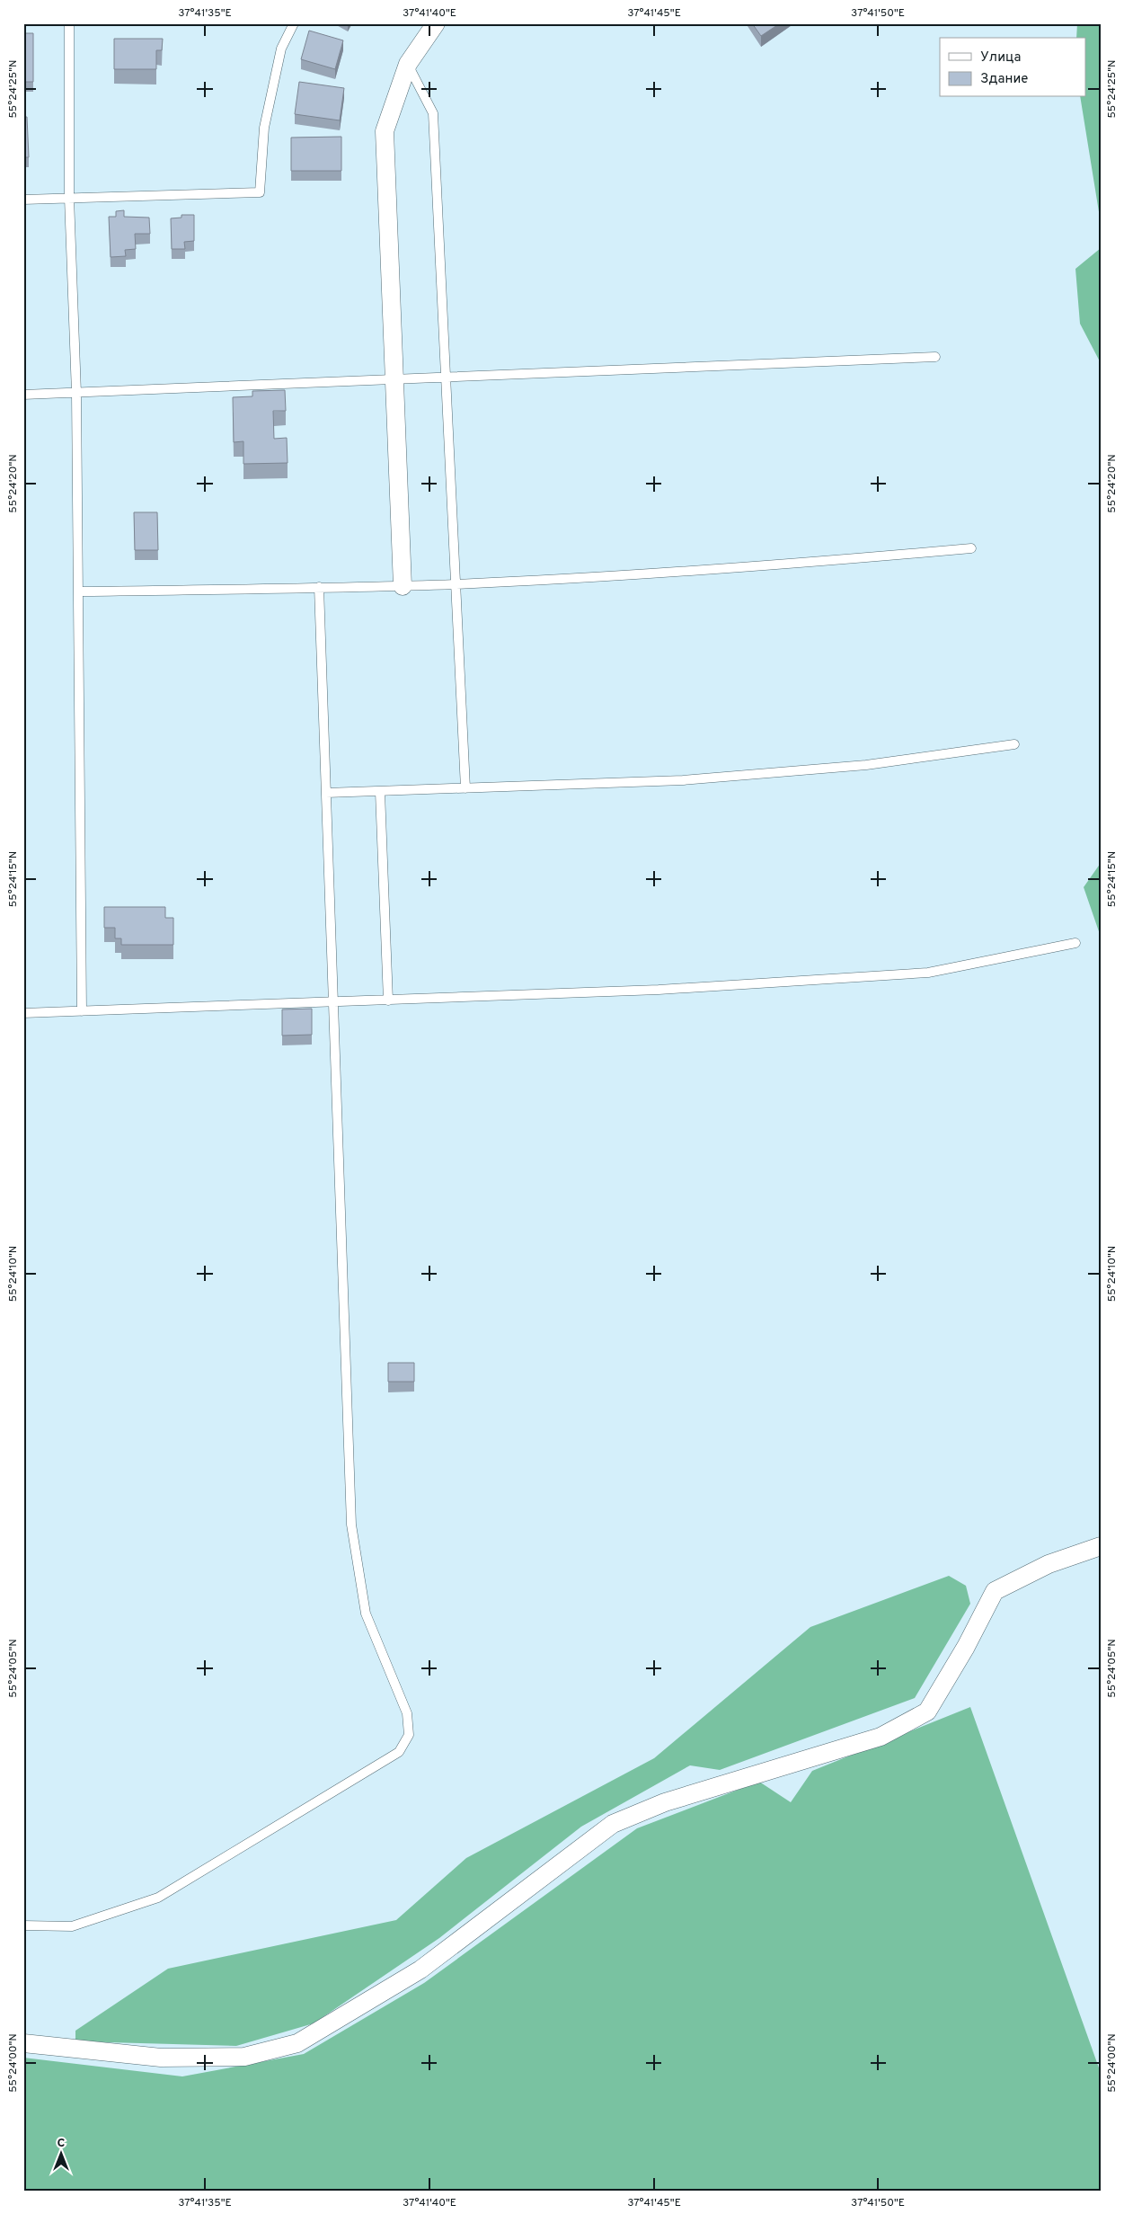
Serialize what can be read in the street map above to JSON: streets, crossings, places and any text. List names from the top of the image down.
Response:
{
  "legend": ["Улица", "Здание"],
  "north": "top",
  "coordinates": [
    "37°41'35\"E",
    "37°41'40\"E",
    "37°41'45\"E",
    "37°41'50\"E",
    "55°24'25\"N",
    "55°24'20\"N",
    "55°24'15\"N",
    "55°24'10\"N",
    "55°24'05\"N",
    "55°24'00\"N"
  ]
}
